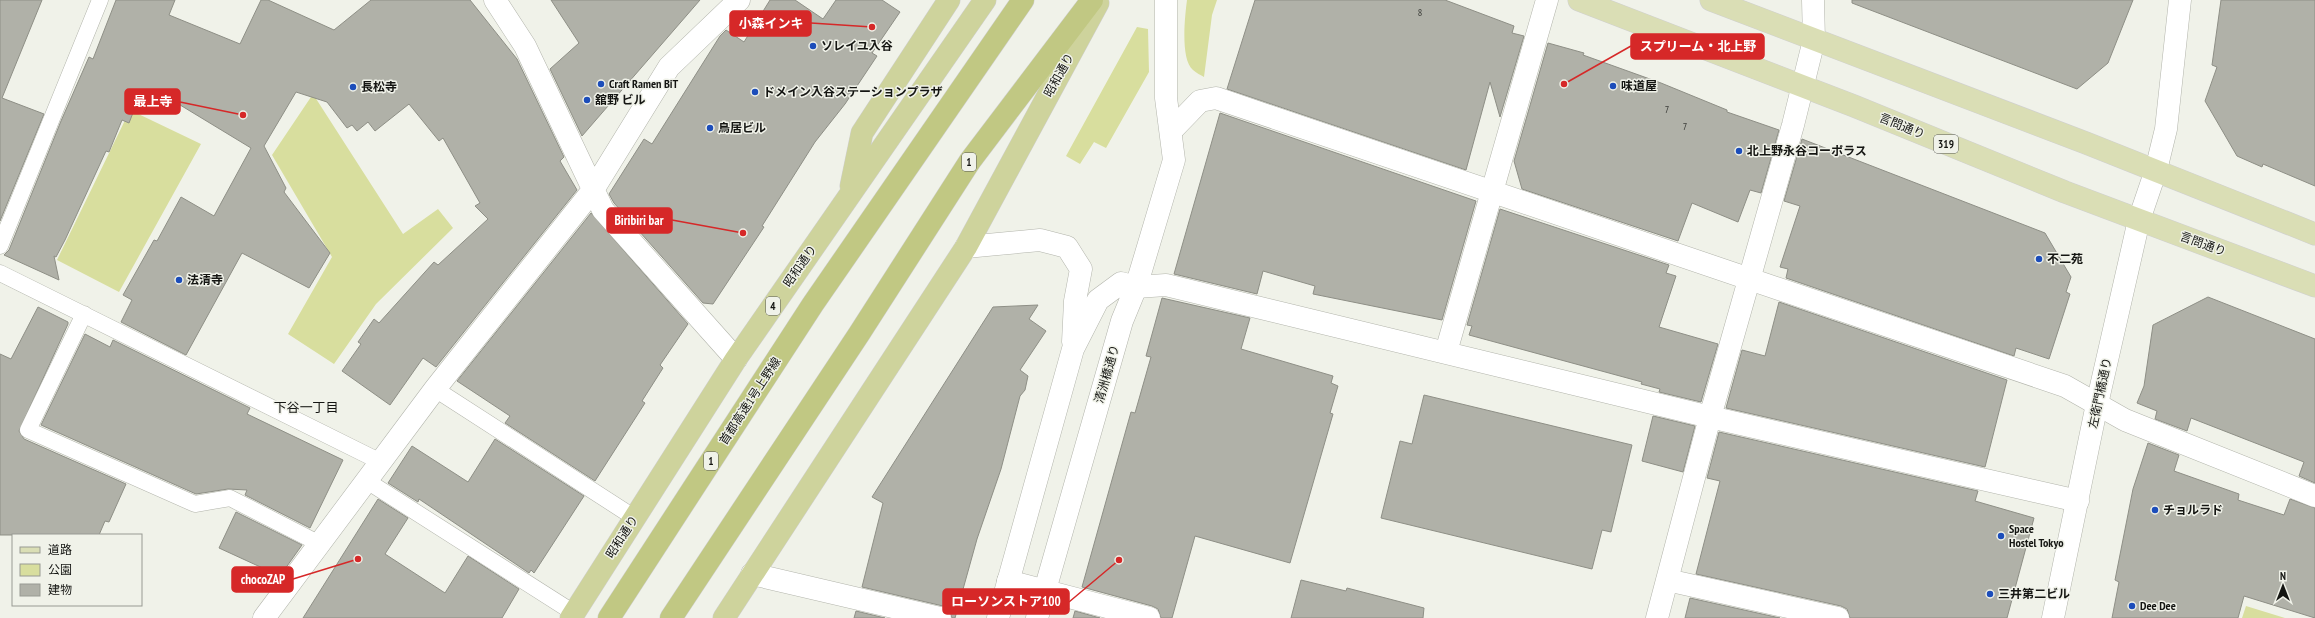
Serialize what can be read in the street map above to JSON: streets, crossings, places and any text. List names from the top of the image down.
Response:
{
  "streets": {
    "highway": [
      "昭和通り",
      "1",
      "4",
      "首都高速1号上野線"
    ],
    "main road": ["言問通り", "319"],
    "street": ["清洲橋通り", "左衛門橋通り"]
  },
  "crossings": [
    ["言問通り", "左衛門橋通り"]
  ],
  "districts": ["下谷一丁目"],
  "places": [
    "小森インキ",
    "ソレイユ入谷",
    "Craft Ramen BiT",
    "スプリーム・北上野",
    "味道屋",
    "長松寺",
    "ドメイン入谷ステーションプラザ",
    "舘野 ビル",
    "最上寺",
    "鳥居ビル",
    "北上野永谷コーポラス",
    "Biribiri bar",
    "不二苑",
    "法清寺",
    "チョルラド",
    "Space Hostel Tokyo",
    "chocoZAP",
    "ローソンストア100",
    "三井第二ビル",
    "Dee Dee"
  ],
  "house_numbers": ["8", "7", "7"],
  "legend": ["道路", "公園", "建物"],
  "north": "top"
}
